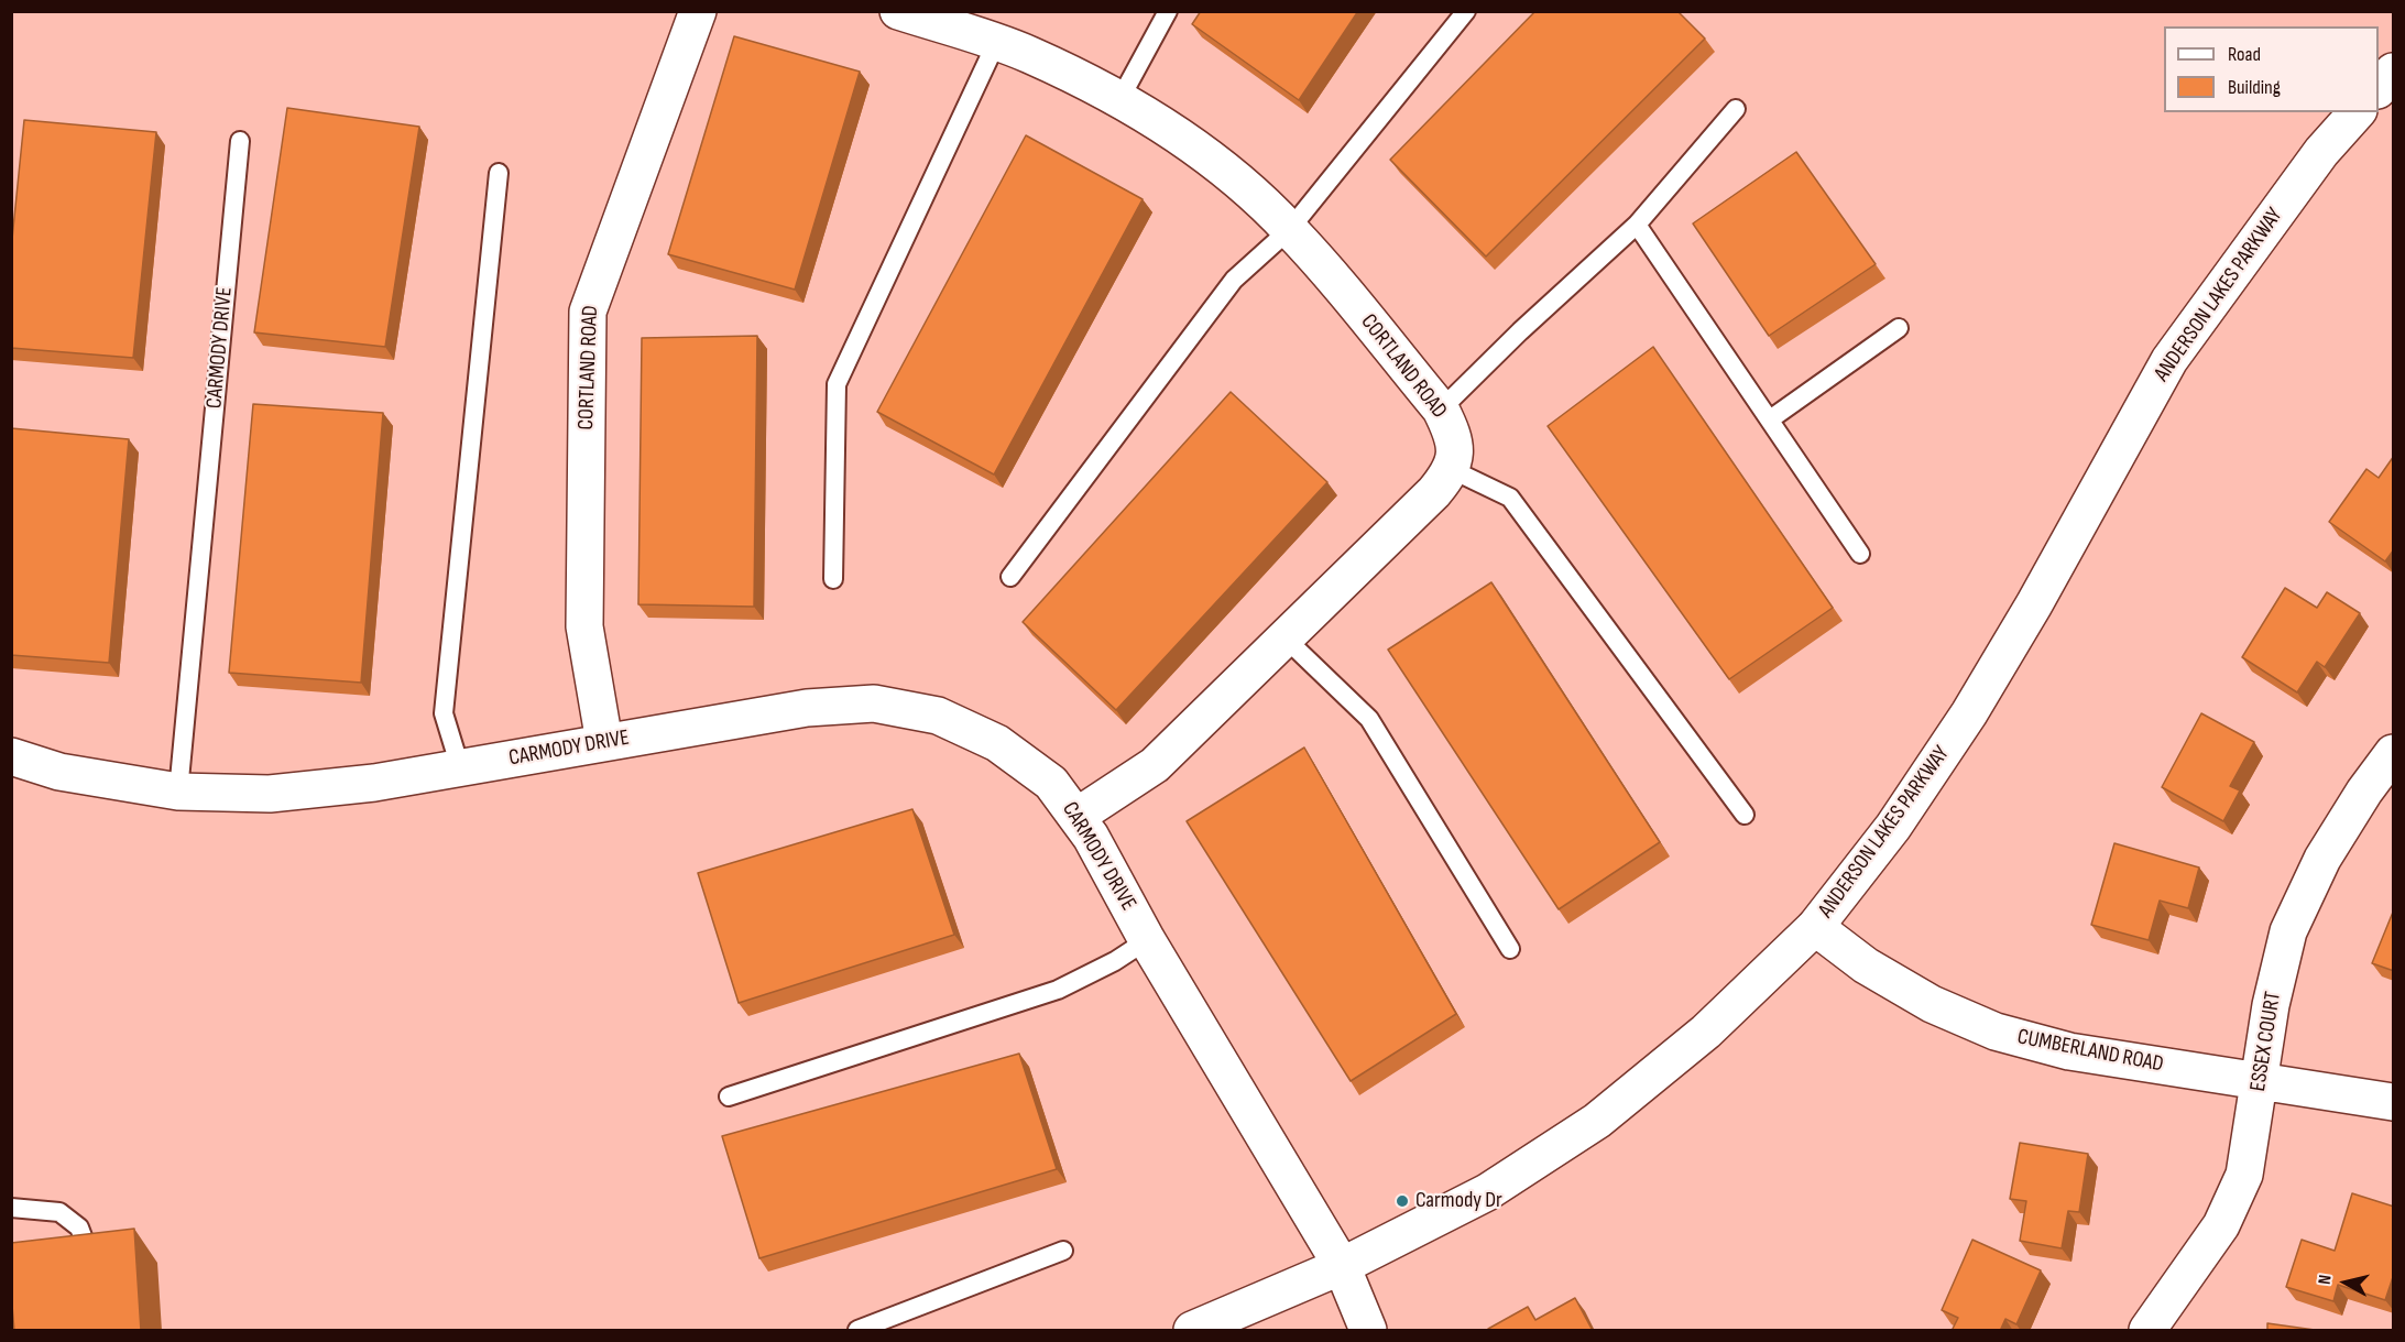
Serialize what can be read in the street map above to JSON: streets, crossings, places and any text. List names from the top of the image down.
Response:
{
  "streets": {
    "street": [
      "ANDERSON LAKES PARKWAY",
      "CARMODY DRIVE",
      "CORTLAND ROAD",
      "ESSEX COURT",
      "CUMBERLAND ROAD"
    ]
  },
  "crossings": [
    ["ANDERSON LAKES PARKWAY", "CARMODY DRIVE"],
    ["ANDERSON LAKES PARKWAY", "CUMBERLAND ROAD"],
    ["CARMODY DRIVE", "CORTLAND ROAD"],
    ["ESSEX COURT", "CUMBERLAND ROAD"]
  ],
  "places": ["Carmody Dr"],
  "legend": ["Road", "Building"],
  "north": "left"
}
